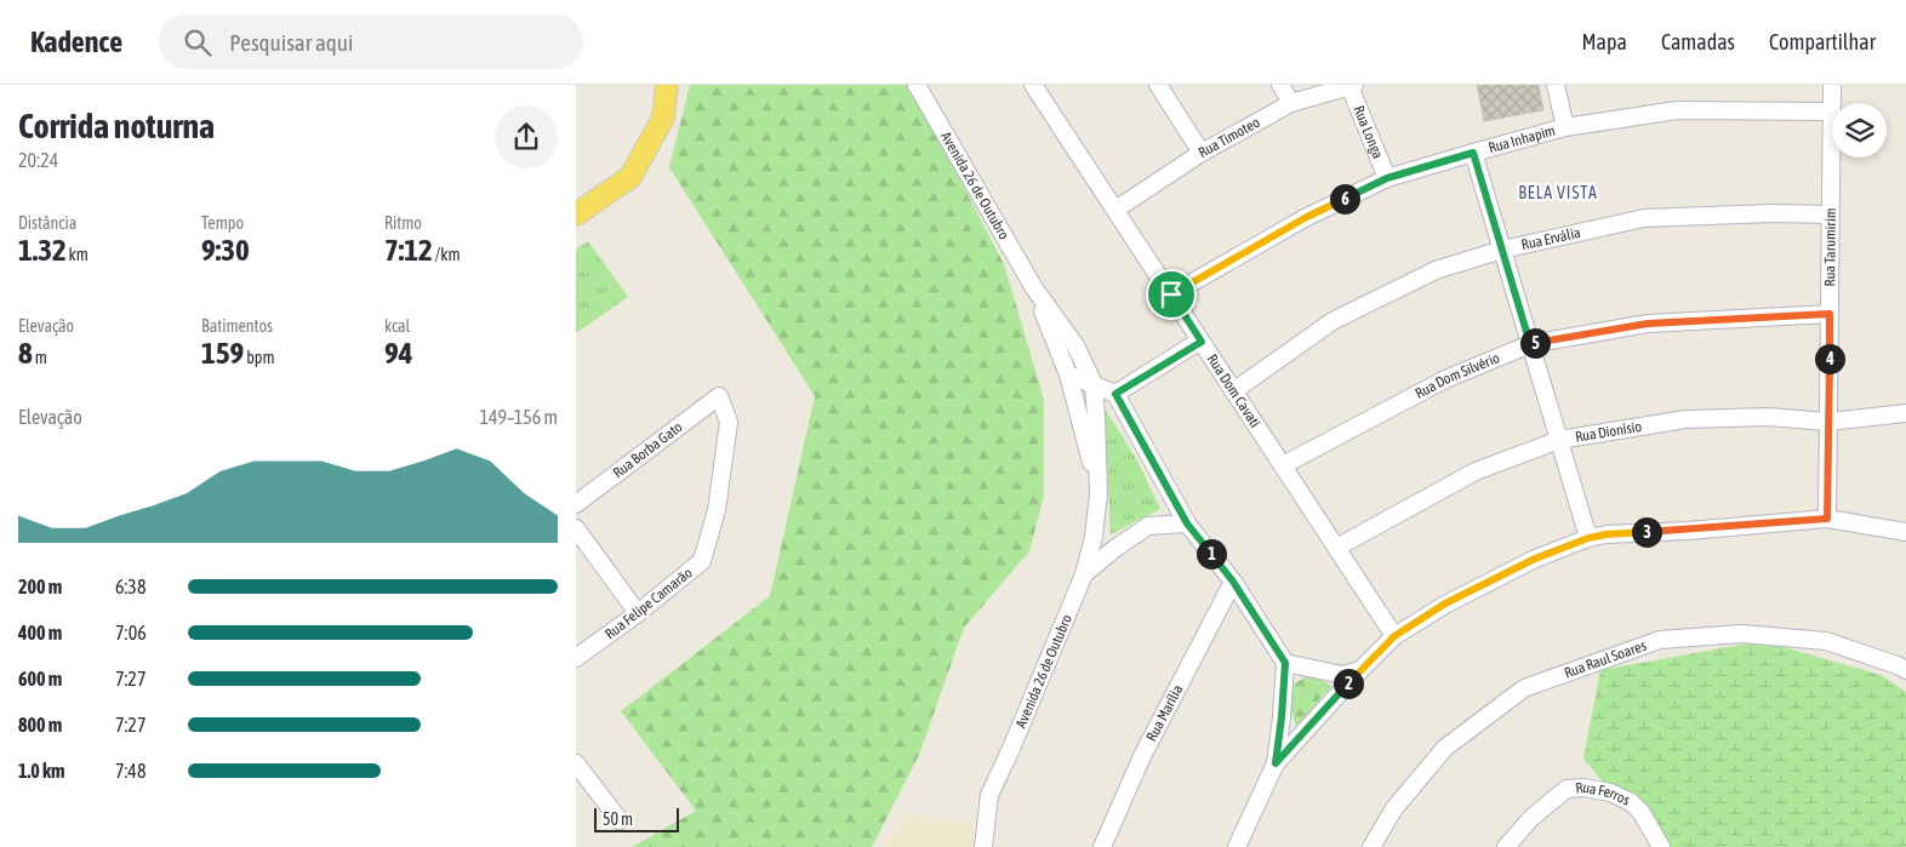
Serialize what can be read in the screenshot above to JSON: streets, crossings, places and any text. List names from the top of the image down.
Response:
{
  "streets": {
    "street": [
      "Rua Longa",
      "Rua Timoteo",
      "Rua Inhapim",
      "Avenida 26 de Outubro",
      "Rua Ervália",
      "Rua Tarumirim",
      "Rua Dom Silvério",
      "Rua Dom Cavati",
      "Rua Dionísio",
      "Rua Borba Gato",
      "Rua Felipe Camarão",
      "Rua Raul Soares",
      "Rua Marília",
      "Rua Ferros"
    ]
  },
  "crossings": [
    ["Rua Longa", "Rua Timoteo"],
    ["Rua Longa", "Rua Inhapim"],
    ["Rua Timoteo", "Rua Dom Cavati"],
    ["Rua Inhapim", "Rua Tarumirim"],
    ["Rua Inhapim", "Rua Dom Cavati"],
    ["Rua Ervália", "Rua Tarumirim"],
    ["Rua Ervália", "Rua Dom Cavati"],
    ["Rua Tarumirim", "Rua Dom Silvério"],
    ["Rua Tarumirim", "Rua Dionísio"],
    ["Rua Dom Silvério", "Rua Dom Cavati"],
    ["Rua Dom Cavati", "Rua Dionísio"],
    ["Rua Borba Gato", "Rua Felipe Camarão"]
  ],
  "districts": ["BELA VISTA"],
  "scale_bar": "50 m",
  "page": {
    "header": "Kadence",
    "search": "Pesquisar aqui",
    "nav": ["Mapa", "Camadas", "Compartilhar"],
    "heading": ["Corrida noturna", "20:24"],
    "pins": [
      "6",
      "5",
      "4",
      "3",
      "1",
      "2"
    ],
    "stats": [
      ["Distância", "1.32 km"],
      ["Tempo", "9:30"],
      ["Ritmo", "7:12 /km"],
      ["Elevação", "8 m"],
      ["Batimentos", "159 bpm"],
      ["kcal", "94"]
    ],
    "chart": ["Elevação", "149–156 m"],
    "list": [
      {
        "name": "200 m",
        "note": "6:38"
      },
      {
        "name": "400 m",
        "note": "7:06"
      },
      {
        "name": "600 m",
        "note": "7:27"
      },
      {
        "name": "800 m",
        "note": "7:27"
      },
      {
        "name": "1.0 km",
        "note": "7:48"
      }
    ],
    "scale": "50 m"
  }
}
